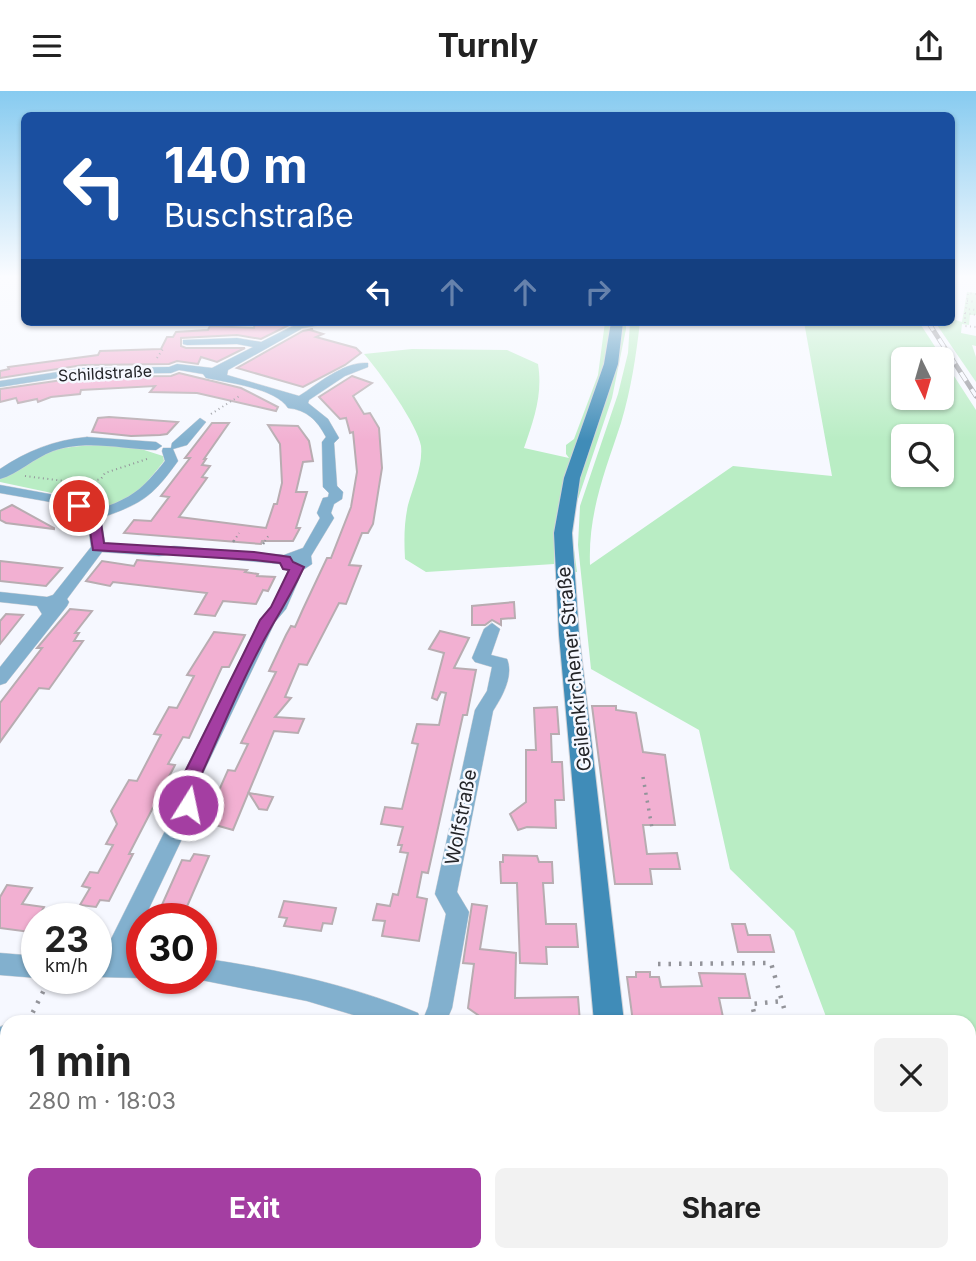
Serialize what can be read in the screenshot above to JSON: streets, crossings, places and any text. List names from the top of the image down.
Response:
{
  "streets": {
    "main road": ["Geilenkirchener Straße"],
    "street": ["Schildstraße", "Wolfstraße"]
  },
  "north": "bottom",
  "page": {
    "header": "Turnly",
    "turn": ["140 m", "Buschstraße"],
    "speed": "23 km/h",
    "limit": "30",
    "heading": ["1 min", "280 m · 18:03"],
    "buttons": ["Exit", "Share"]
  }
}
